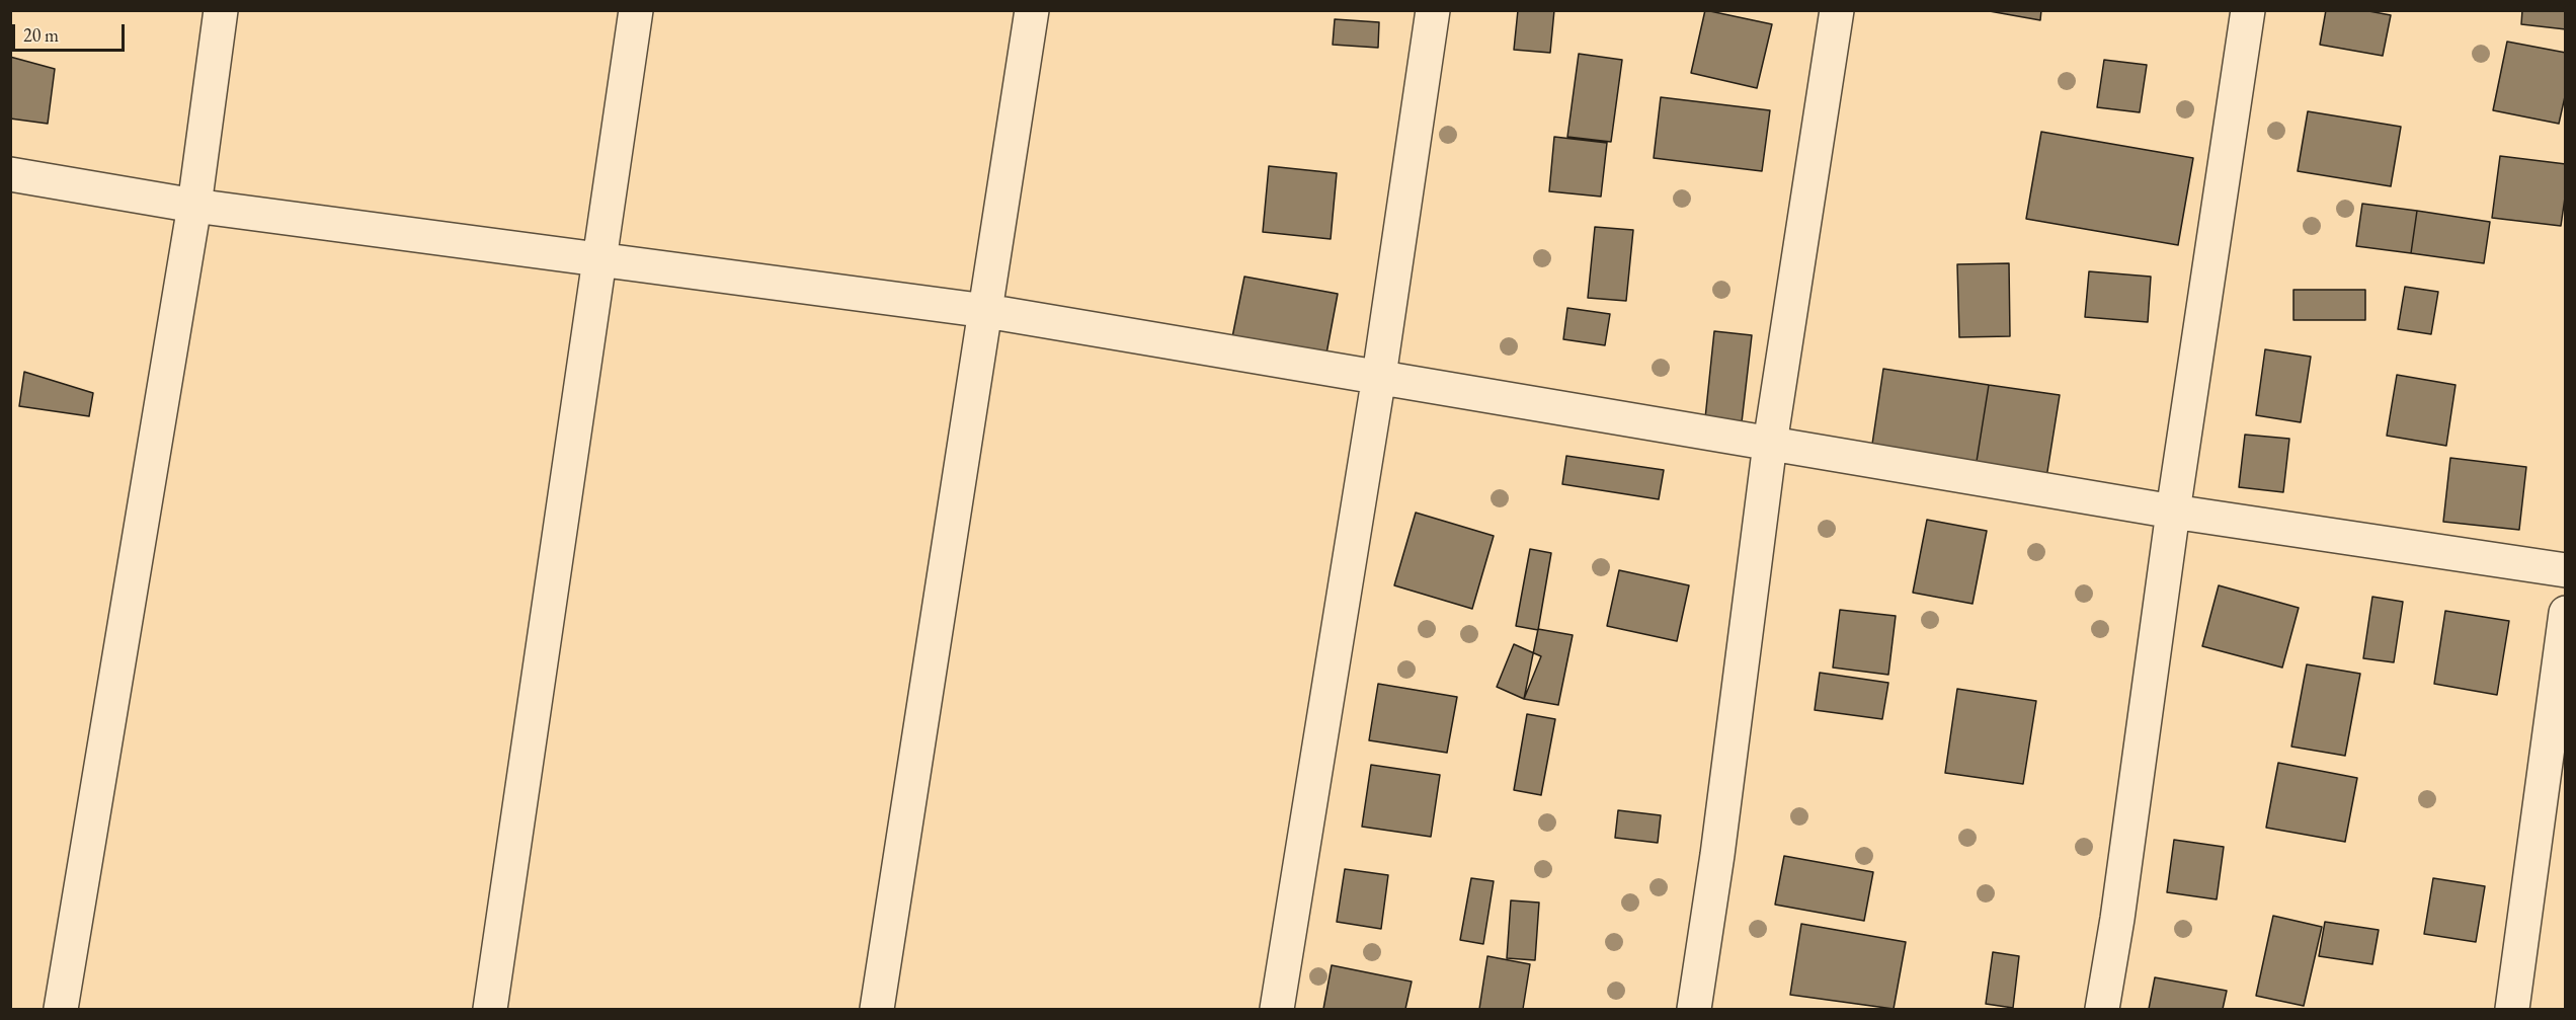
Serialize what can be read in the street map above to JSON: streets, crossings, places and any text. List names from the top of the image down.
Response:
{
  "scale_bar": "20 m"
}
